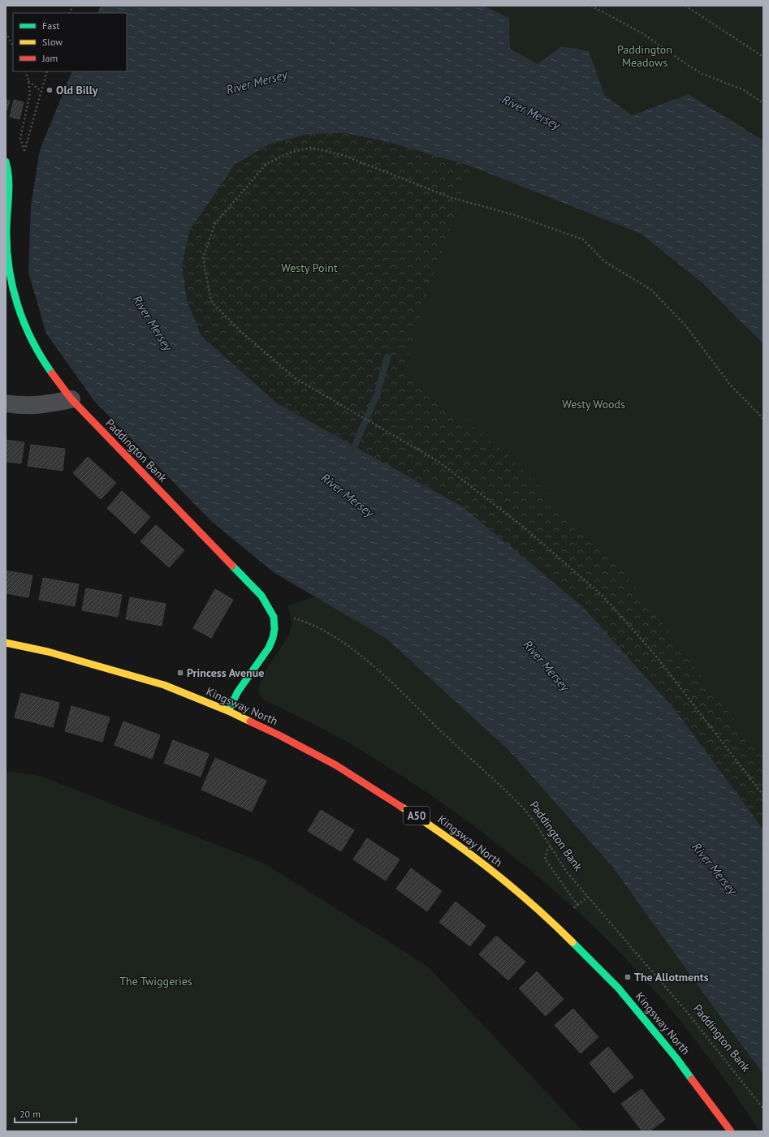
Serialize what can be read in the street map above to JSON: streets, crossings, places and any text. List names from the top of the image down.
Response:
{
  "streets": {
    "main road": ["Paddington Bank", "Kingsway North", "A50"]
  },
  "crossings": [
    ["Paddington Bank", "Kingsway North"]
  ],
  "water": ["River Mersey"],
  "parks": [
    "Paddington Meadows",
    "Westy Point",
    "Westy Woods",
    "The Twiggeries"
  ],
  "places": {
    "other": ["Old Billy"],
    "transit": ["Princess Avenue", "The Allotments"]
  },
  "legend": ["Fast", "Slow", "Jam"],
  "scale_bar": "20 m"
}
